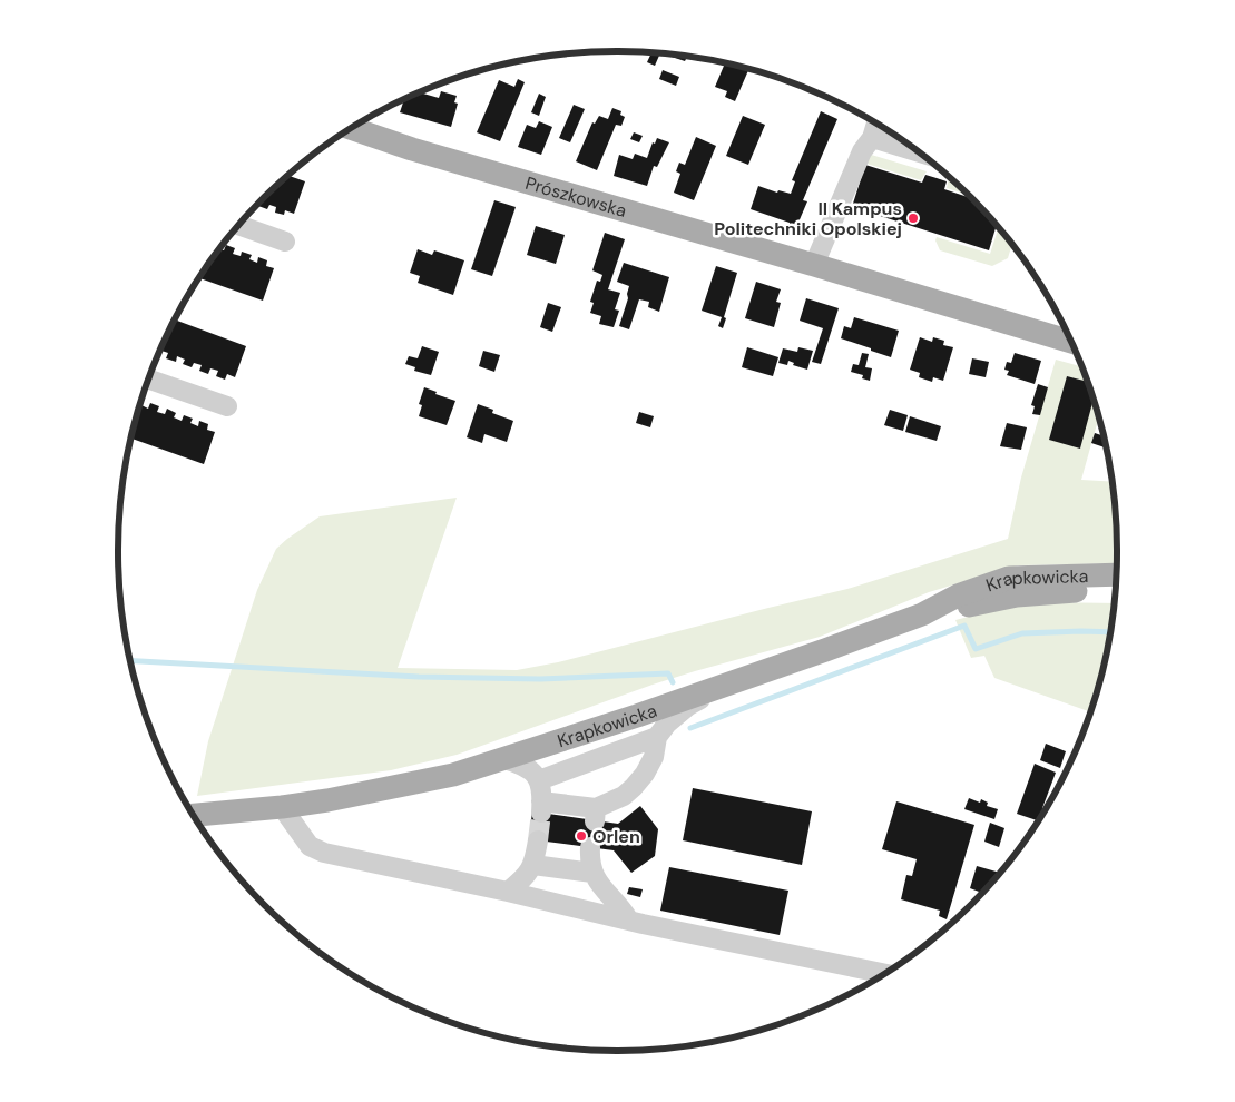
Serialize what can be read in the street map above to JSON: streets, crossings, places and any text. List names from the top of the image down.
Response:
{
  "streets": {
    "main road": ["Prószkowska", "Krapkowicka"]
  },
  "places": ["II Kampus Politechniki Opolskiej", "Orlen"]
}
